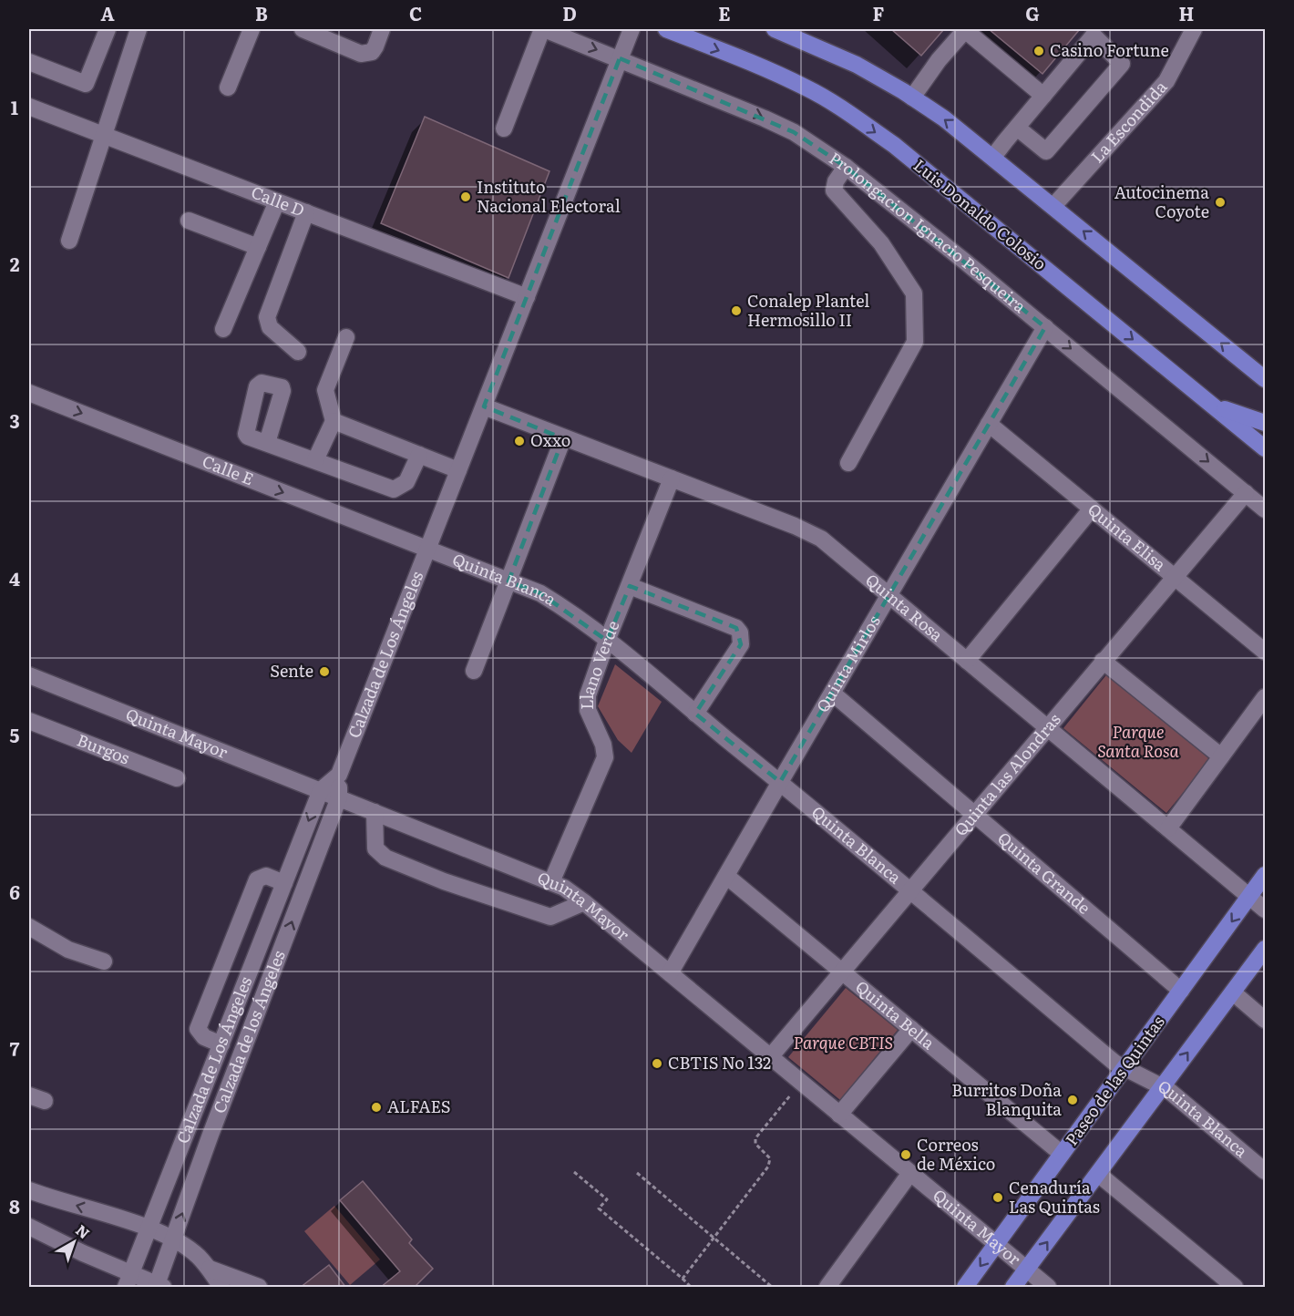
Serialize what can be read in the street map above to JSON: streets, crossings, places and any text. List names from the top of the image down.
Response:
{
  "streets": {
    "main road": ["Luis Donaldo Colosio", "Paseo de las Quintas"],
    "street": [
      "La Escondida",
      "Calle D",
      "Prolongacion Ignacio Pesqueira",
      "Calle E",
      "Quinta Elisa",
      "Quinta Blanca",
      "Quinta Rosa",
      "Calzada de Los Ángeles",
      "Quinta Mirlos",
      "Llano Verde",
      "Quinta Mayor",
      "Burgos",
      "Quinta las Alondras",
      "Quinta Grande",
      "Quinta Bella",
      "Calzada de los Ángeles"
    ]
  },
  "crossings": [
    ["Calle D", "Calzada de Los Ángeles"],
    ["Prolongacion Ignacio Pesqueira", "Calzada de Los Ángeles"],
    ["Prolongacion Ignacio Pesqueira", "Quinta Mirlos"],
    ["Prolongacion Ignacio Pesqueira", "Quinta las Alondras"],
    ["Calle E", "Quinta Blanca"],
    ["Calle E", "Calzada de Los Ángeles"],
    ["Quinta Elisa", "Quinta Mirlos"],
    ["Quinta Elisa", "Quinta las Alondras"],
    ["Quinta Blanca", "Calzada de Los Ángeles"],
    ["Quinta Blanca", "Quinta Mirlos"],
    ["Quinta Blanca", "Llano Verde"],
    ["Quinta Blanca", "Quinta las Alondras"],
    ["Quinta Blanca", "Paseo de las Quintas"],
    ["Quinta Rosa", "Calzada de Los Ángeles"],
    ["Quinta Rosa", "Quinta Mirlos"],
    ["Quinta Rosa", "Llano Verde"],
    ["Quinta Rosa", "Quinta las Alondras"],
    ["Quinta Rosa", "Paseo de las Quintas"],
    ["Calzada de Los Ángeles", "Quinta Mayor"],
    ["Calzada de Los Ángeles", "Calzada de los Ángeles"],
    ["Quinta Mirlos", "Quinta Mayor"],
    ["Quinta Mirlos", "Quinta Grande"],
    ["Quinta Mirlos", "Quinta Bella"],
    ["Llano Verde", "Quinta Mayor"],
    ["Quinta Mayor", "Quinta las Alondras"],
    ["Quinta Mayor", "Calzada de los Ángeles"],
    ["Quinta Mayor", "Paseo de las Quintas"],
    ["Quinta las Alondras", "Quinta Grande"],
    ["Quinta las Alondras", "Quinta Bella"],
    ["Quinta Grande", "Paseo de las Quintas"],
    ["Quinta Bella", "Paseo de las Quintas"]
  ],
  "one_way": ["Prolongacion Ignacio Pesqueira", "Calzada de los Ángeles"],
  "parks": ["Parque Santa Rosa", "Parque CBTIS"],
  "places": [
    "Casino Fortune",
    "Instituto Nacional Electoral",
    "Autocinema Coyote",
    "Conalep Plantel Hermosillo II",
    "Oxxo",
    "Sente",
    "CBTIS No 132",
    "Burritos Doña Blanquita",
    "ALFAES",
    "Correos de México",
    "Cenaduría Las Quintas"
  ],
  "north": "top right",
  "grid": {
    "columns": [
      "A",
      "B",
      "C",
      "D",
      "E",
      "F",
      "G",
      "H"
    ],
    "rows": [
      "1",
      "2",
      "3",
      "4",
      "5",
      "6",
      "7",
      "8"
    ]
  }
}
